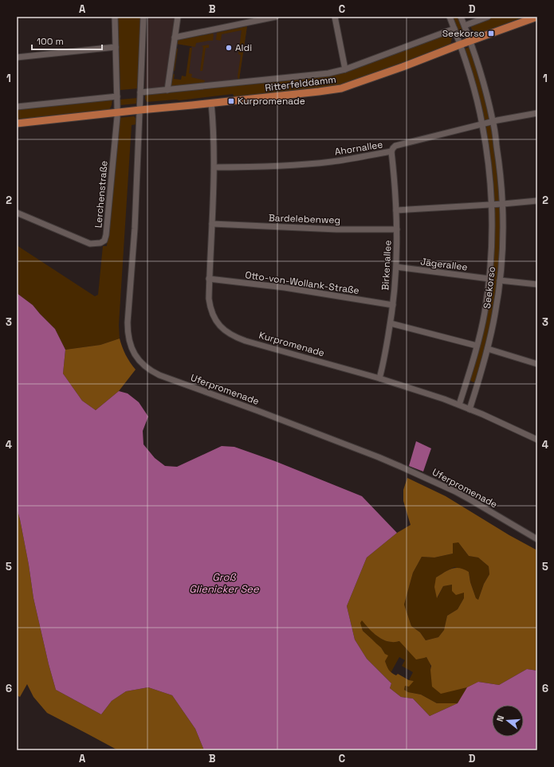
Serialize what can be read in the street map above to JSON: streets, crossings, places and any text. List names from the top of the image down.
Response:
{
  "streets": {
    "main road": ["Ritterfelddamm"],
    "street": [
      "Ahornallee",
      "Lerchenstraße",
      "Bardelebenweg",
      "Jägerallee",
      "Birkenallee",
      "Otto-von-Wollank-Straße",
      "Seekorso",
      "Kurpromenade",
      "Uferpromenade"
    ]
  },
  "crossings": [
    ["Ritterfelddamm", "Lerchenstraße"],
    ["Ritterfelddamm", "Seekorso"],
    ["Ritterfelddamm", "Kurpromenade"],
    ["Ritterfelddamm", "Uferpromenade"],
    ["Ahornallee", "Birkenallee"],
    ["Ahornallee", "Seekorso"],
    ["Ahornallee", "Kurpromenade"],
    ["Bardelebenweg", "Birkenallee"],
    ["Bardelebenweg", "Kurpromenade"],
    ["Jägerallee", "Birkenallee"],
    ["Jägerallee", "Seekorso"],
    ["Birkenallee", "Otto-von-Wollank-Straße"],
    ["Birkenallee", "Kurpromenade"],
    ["Otto-von-Wollank-Straße", "Kurpromenade"],
    ["Seekorso", "Kurpromenade"]
  ],
  "water": ["Groß Glienicker See"],
  "places": {
    "transit": ["Seekorso", "Kurpromenade"],
    "other": ["Aldi"]
  },
  "scale_bar": "100 m",
  "north": "left",
  "grid": {
    "columns": [
      "A",
      "B",
      "C",
      "D"
    ],
    "rows": [
      "1",
      "2",
      "3",
      "4",
      "5",
      "6"
    ]
  }
}
